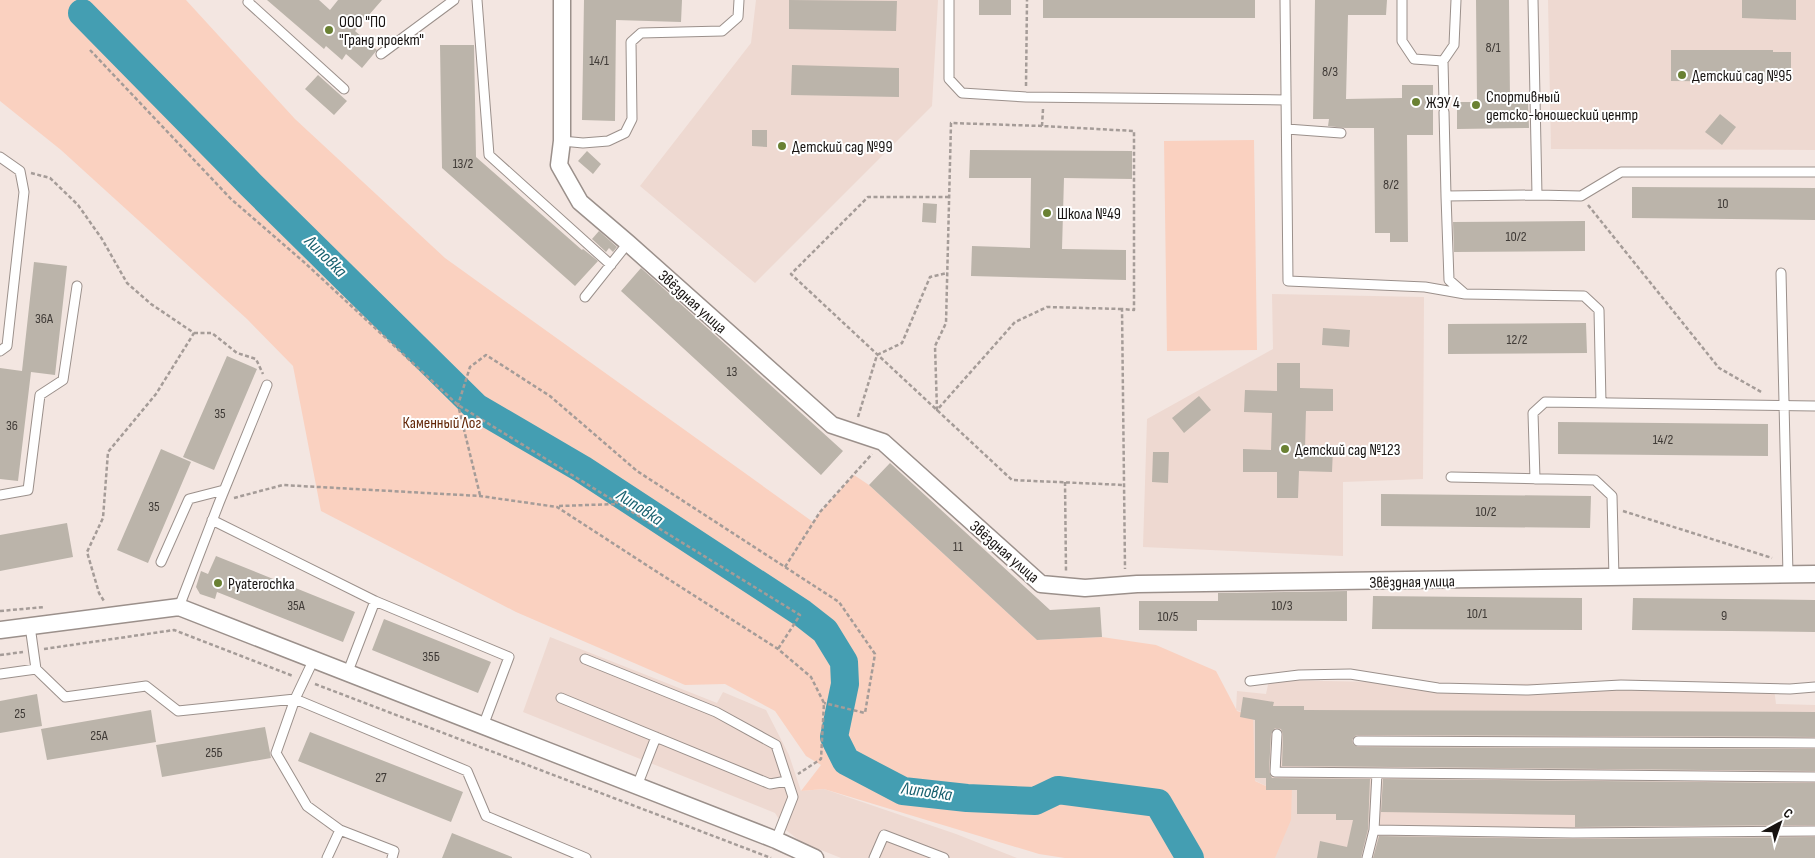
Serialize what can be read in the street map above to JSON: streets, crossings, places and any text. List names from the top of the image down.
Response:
{
  "streets": {
    "street": ["Звёздная улица"]
  },
  "water": ["Липовка"],
  "parks": ["Каменный Лог"],
  "places": [
    "ООО \"ПО \"Гранд проект\"",
    "Детский сад №95",
    "ЖЭУ 4",
    "Спортивный детско-юношеский центр",
    "Детский сад №99",
    "Школа №49",
    "Детский сад №123",
    "Pyaterochka"
  ],
  "house_numbers": [
    "8/1",
    "14/1",
    "8/3",
    "13/2",
    "8/2",
    "10",
    "10/2",
    "36А",
    "12/2",
    "13",
    "35",
    "36",
    "14/2",
    "35",
    "10/2",
    "11",
    "35А",
    "10/3",
    "10/1",
    "9",
    "10/5",
    "35Б",
    "25",
    "25А",
    "25Б",
    "27"
  ],
  "north": "top right"
}
